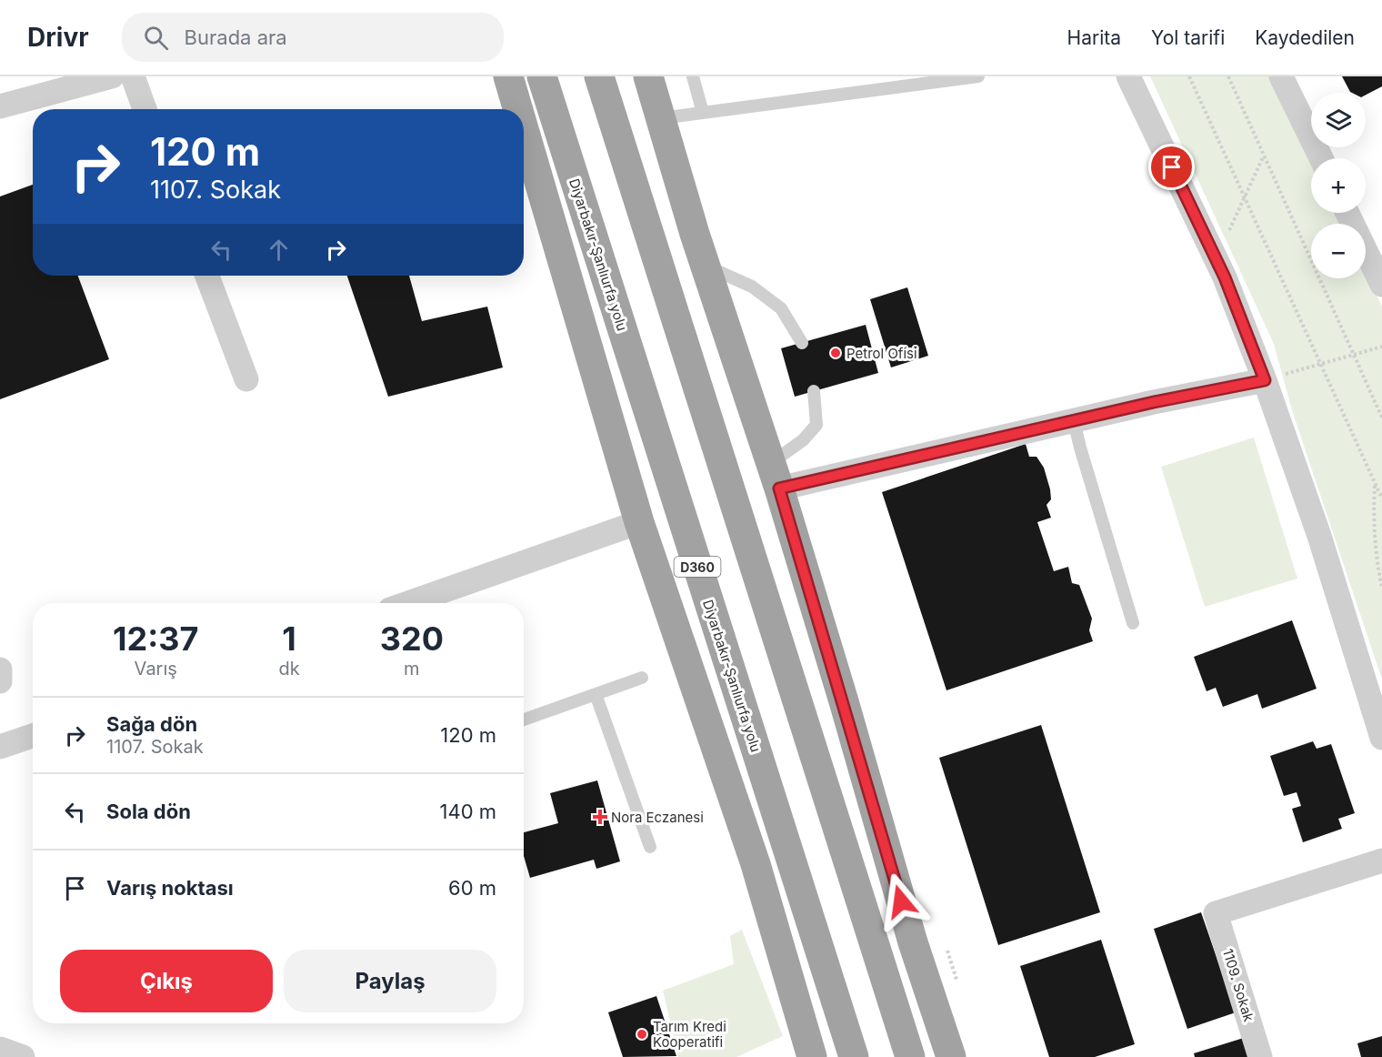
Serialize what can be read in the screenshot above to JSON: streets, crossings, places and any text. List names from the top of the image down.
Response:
{
  "streets": {
    "highway": ["Diyarbakır-Şanlıurfa yolu", "D360"],
    "street": ["1109. Sokak"]
  },
  "places": {
    "other": ["Petrol Ofisi", "Tarım Kredi Kooperatifi"],
    "health": ["Nora Eczanesi"]
  },
  "page": {
    "header": "Drivr",
    "search": "Burada ara",
    "nav": ["Harita", "Yol tarifi", "Kaydedilen"],
    "map_buttons": ["+", "−"],
    "turn": ["120 m", "1107. Sokak"],
    "eta": [
      "12:37",
      "Varış",
      "1",
      "dk",
      "320",
      "m"
    ],
    "list": [
      {
        "name": "Sağa dön",
        "note": "1107. Sokak",
        "value": "120 m"
      },
      {
        "name": "Sola dön",
        "value": "140 m"
      },
      {
        "name": "Varış noktası",
        "value": "60 m"
      }
    ],
    "buttons": ["Çıkış", "Paylaş"]
  }
}
